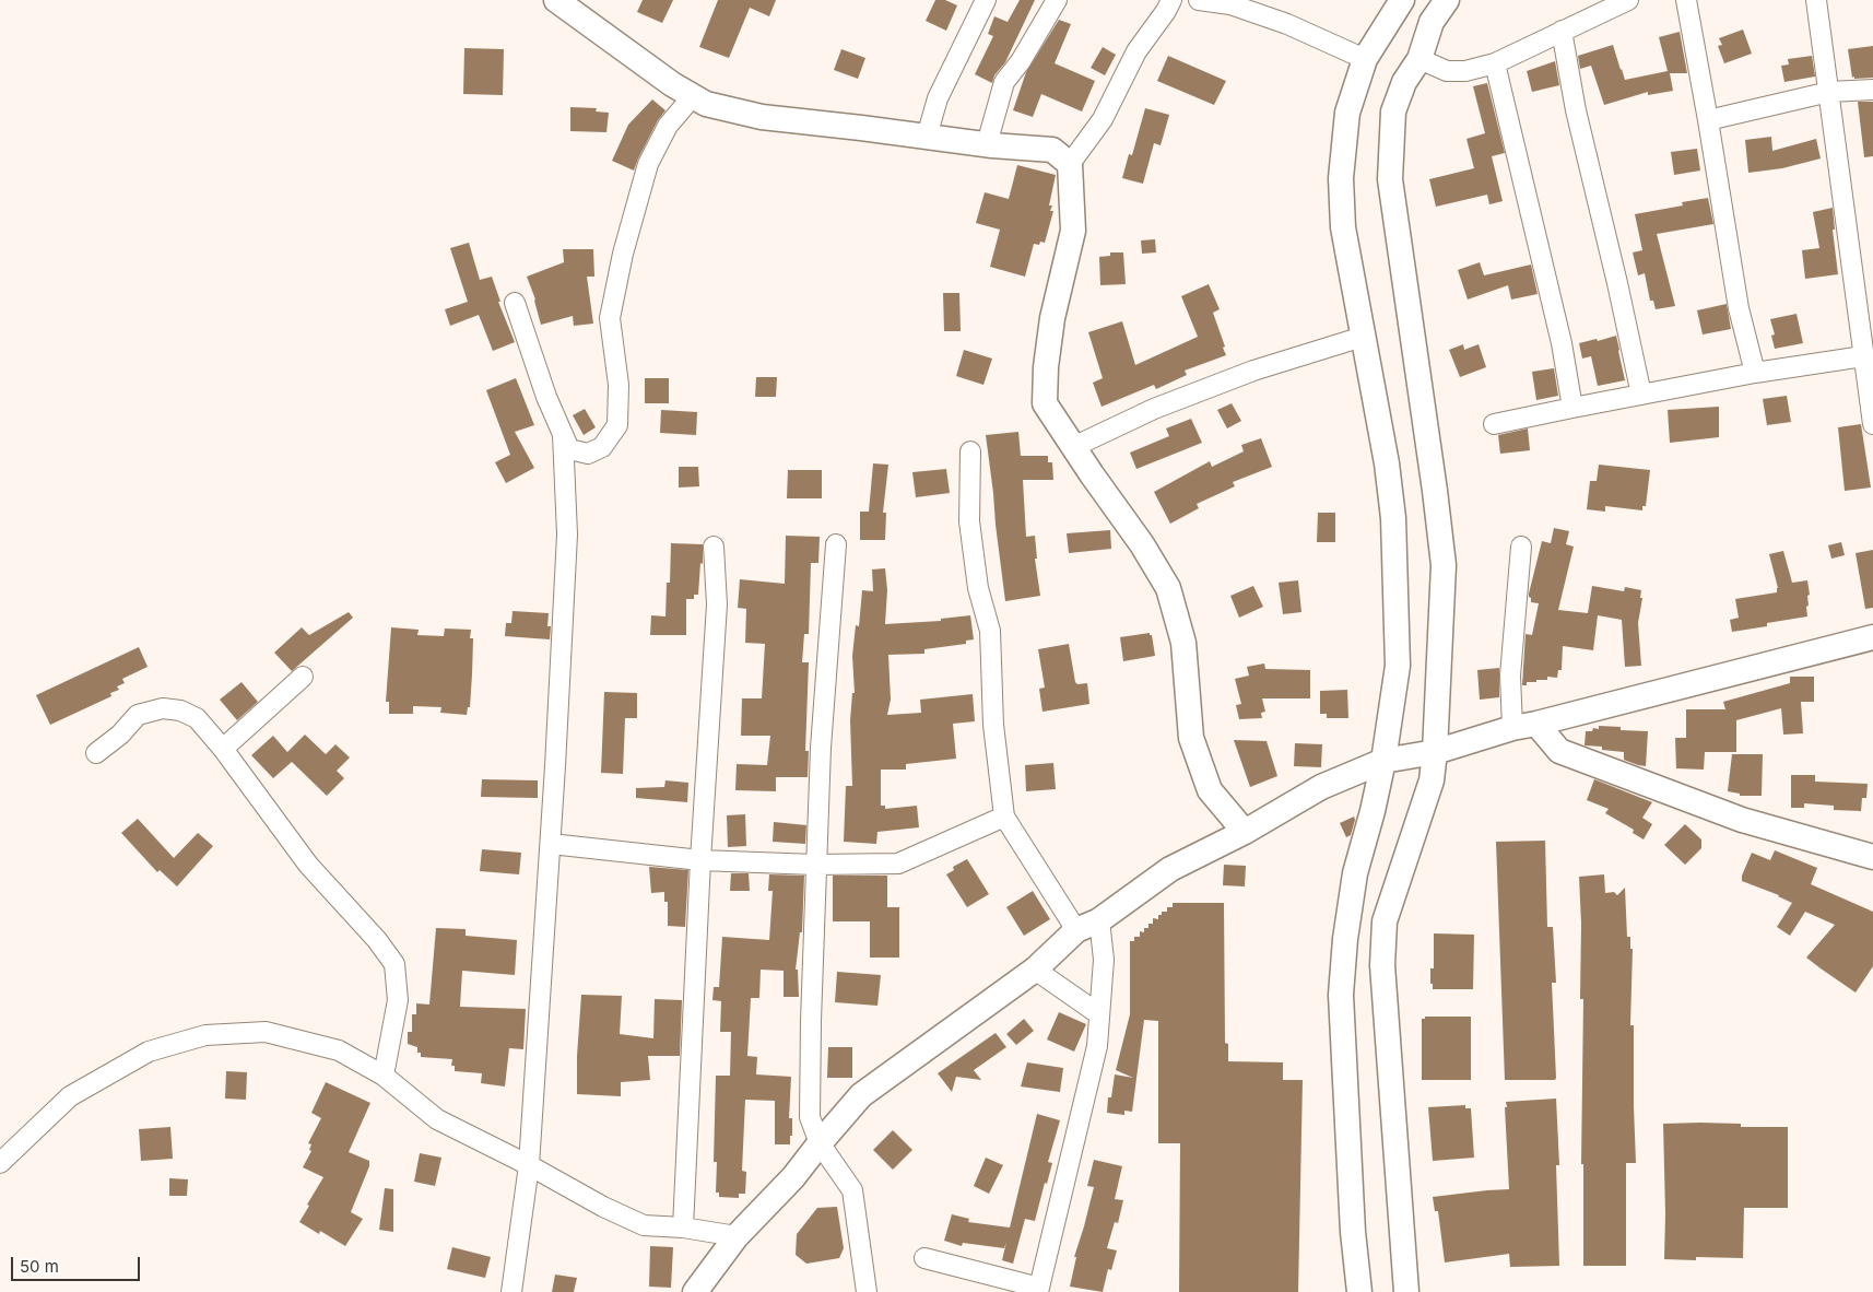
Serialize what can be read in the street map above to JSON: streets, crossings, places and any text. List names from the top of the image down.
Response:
{
  "scale_bar": "50 m"
}
